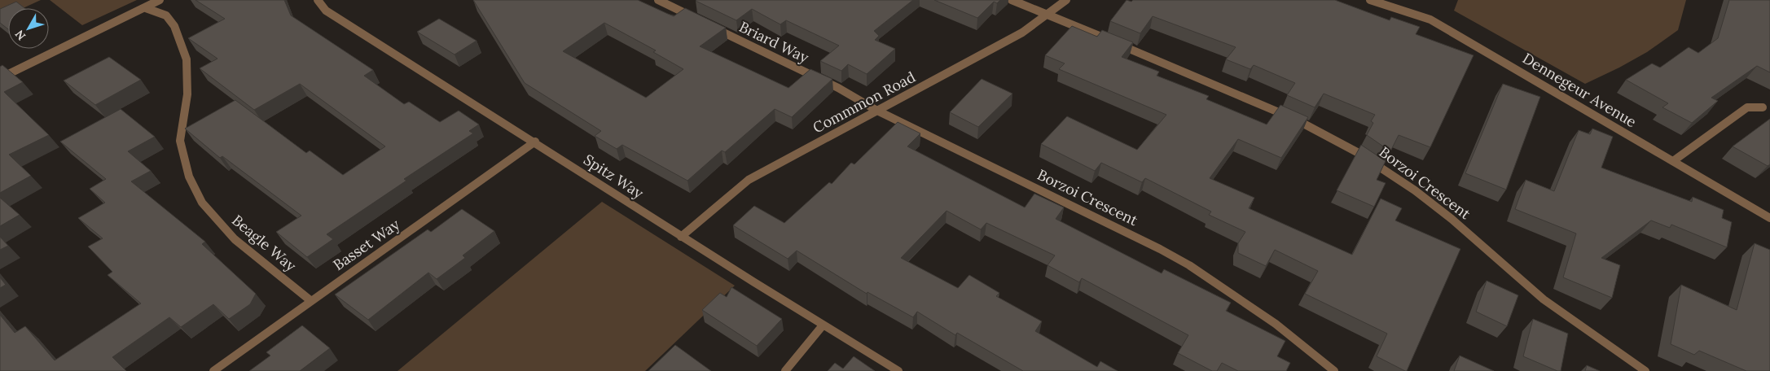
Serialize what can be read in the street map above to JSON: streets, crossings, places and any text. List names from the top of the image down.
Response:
{
  "streets": {
    "street": [
      "Briard Way",
      "Dennegeur Avenue",
      "Commmon Road",
      "Spitz Way",
      "Borzoi Crescent",
      "Beagle Way",
      "Basset Way"
    ]
  },
  "crossings": [
    ["Briard Way", "Commmon Road"],
    ["Briard Way", "Borzoi Crescent"],
    ["Commmon Road", "Spitz Way"],
    ["Commmon Road", "Borzoi Crescent"],
    ["Spitz Way", "Basset Way"],
    ["Beagle Way", "Basset Way"]
  ],
  "north": "bottom left"
}
